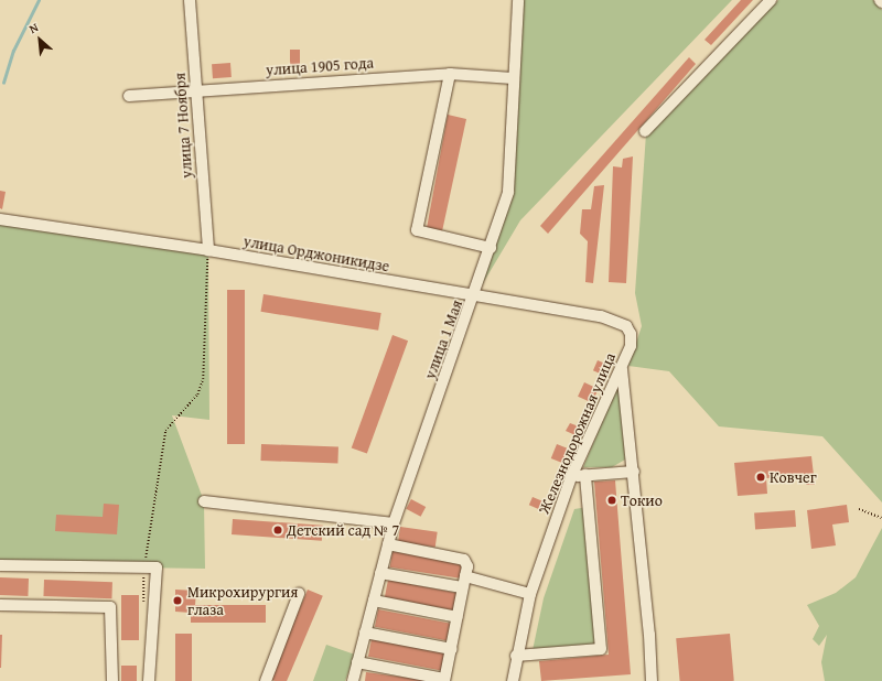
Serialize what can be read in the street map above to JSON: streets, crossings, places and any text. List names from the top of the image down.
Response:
{
  "streets": {
    "street": [
      "улица 1905 года",
      "улица 7 Ноября",
      "улица Орджоникидзе",
      "улица 1 Мая",
      "Железнодорожная улица"
    ]
  },
  "crossings": [
    ["улица 1905 года", "улица 7 Ноября"],
    ["улица 1905 года", "улица 1 Мая"],
    ["улица 7 Ноября", "улица Орджоникидзе"],
    ["улица Орджоникидзе", "улица 1 Мая"],
    ["улица Орджоникидзе", "Железнодорожная улица"]
  ],
  "places": [
    "Ковчег",
    "Токио",
    "Детский сад № 7",
    "Микрохирургия глаза"
  ],
  "north": "top left"
}
